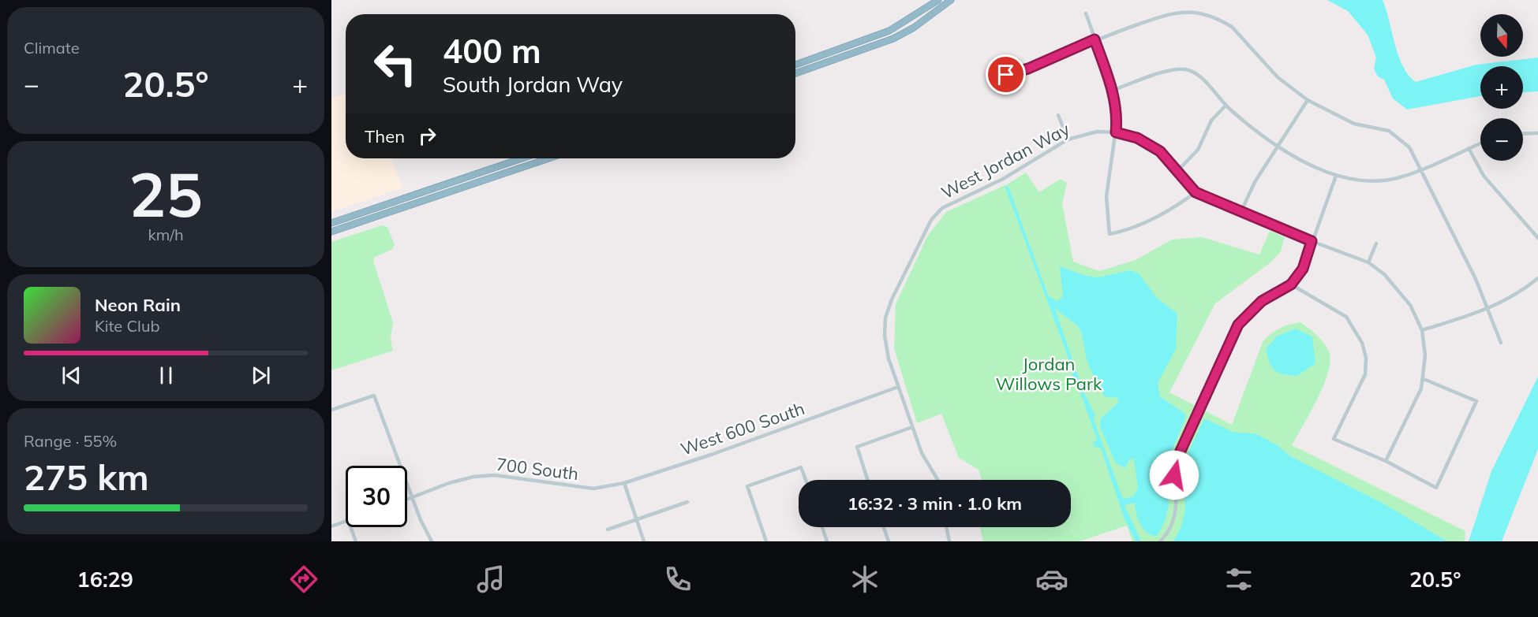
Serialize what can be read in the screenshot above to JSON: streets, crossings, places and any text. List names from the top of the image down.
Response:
{
  "streets": {
    "street": ["West Jordan Way", "West 600 South", "700 South"]
  },
  "crossings": [
    ["West Jordan Way", "West 600 South"],
    ["West 600 South", "700 South"]
  ],
  "parks": ["Jordan Willows Park"],
  "north": "bottom",
  "page": {
    "tile": [
      "Climate",
      ["25", "km/h"],
      ["Range · 55%", "275 km"]
    ],
    "map_buttons": ["+", "−"],
    "turn": ["400 m", "South Jordan Way"],
    "heat": ["−", "20.5°", "+"],
    "then": "Then",
    "song": ["Neon Rain", "Kite Club"],
    "limit": "30",
    "trip": "16:32 · 3 min · 1.0 km",
    "tabs": ["16:29", "20.5°"]
  }
}
